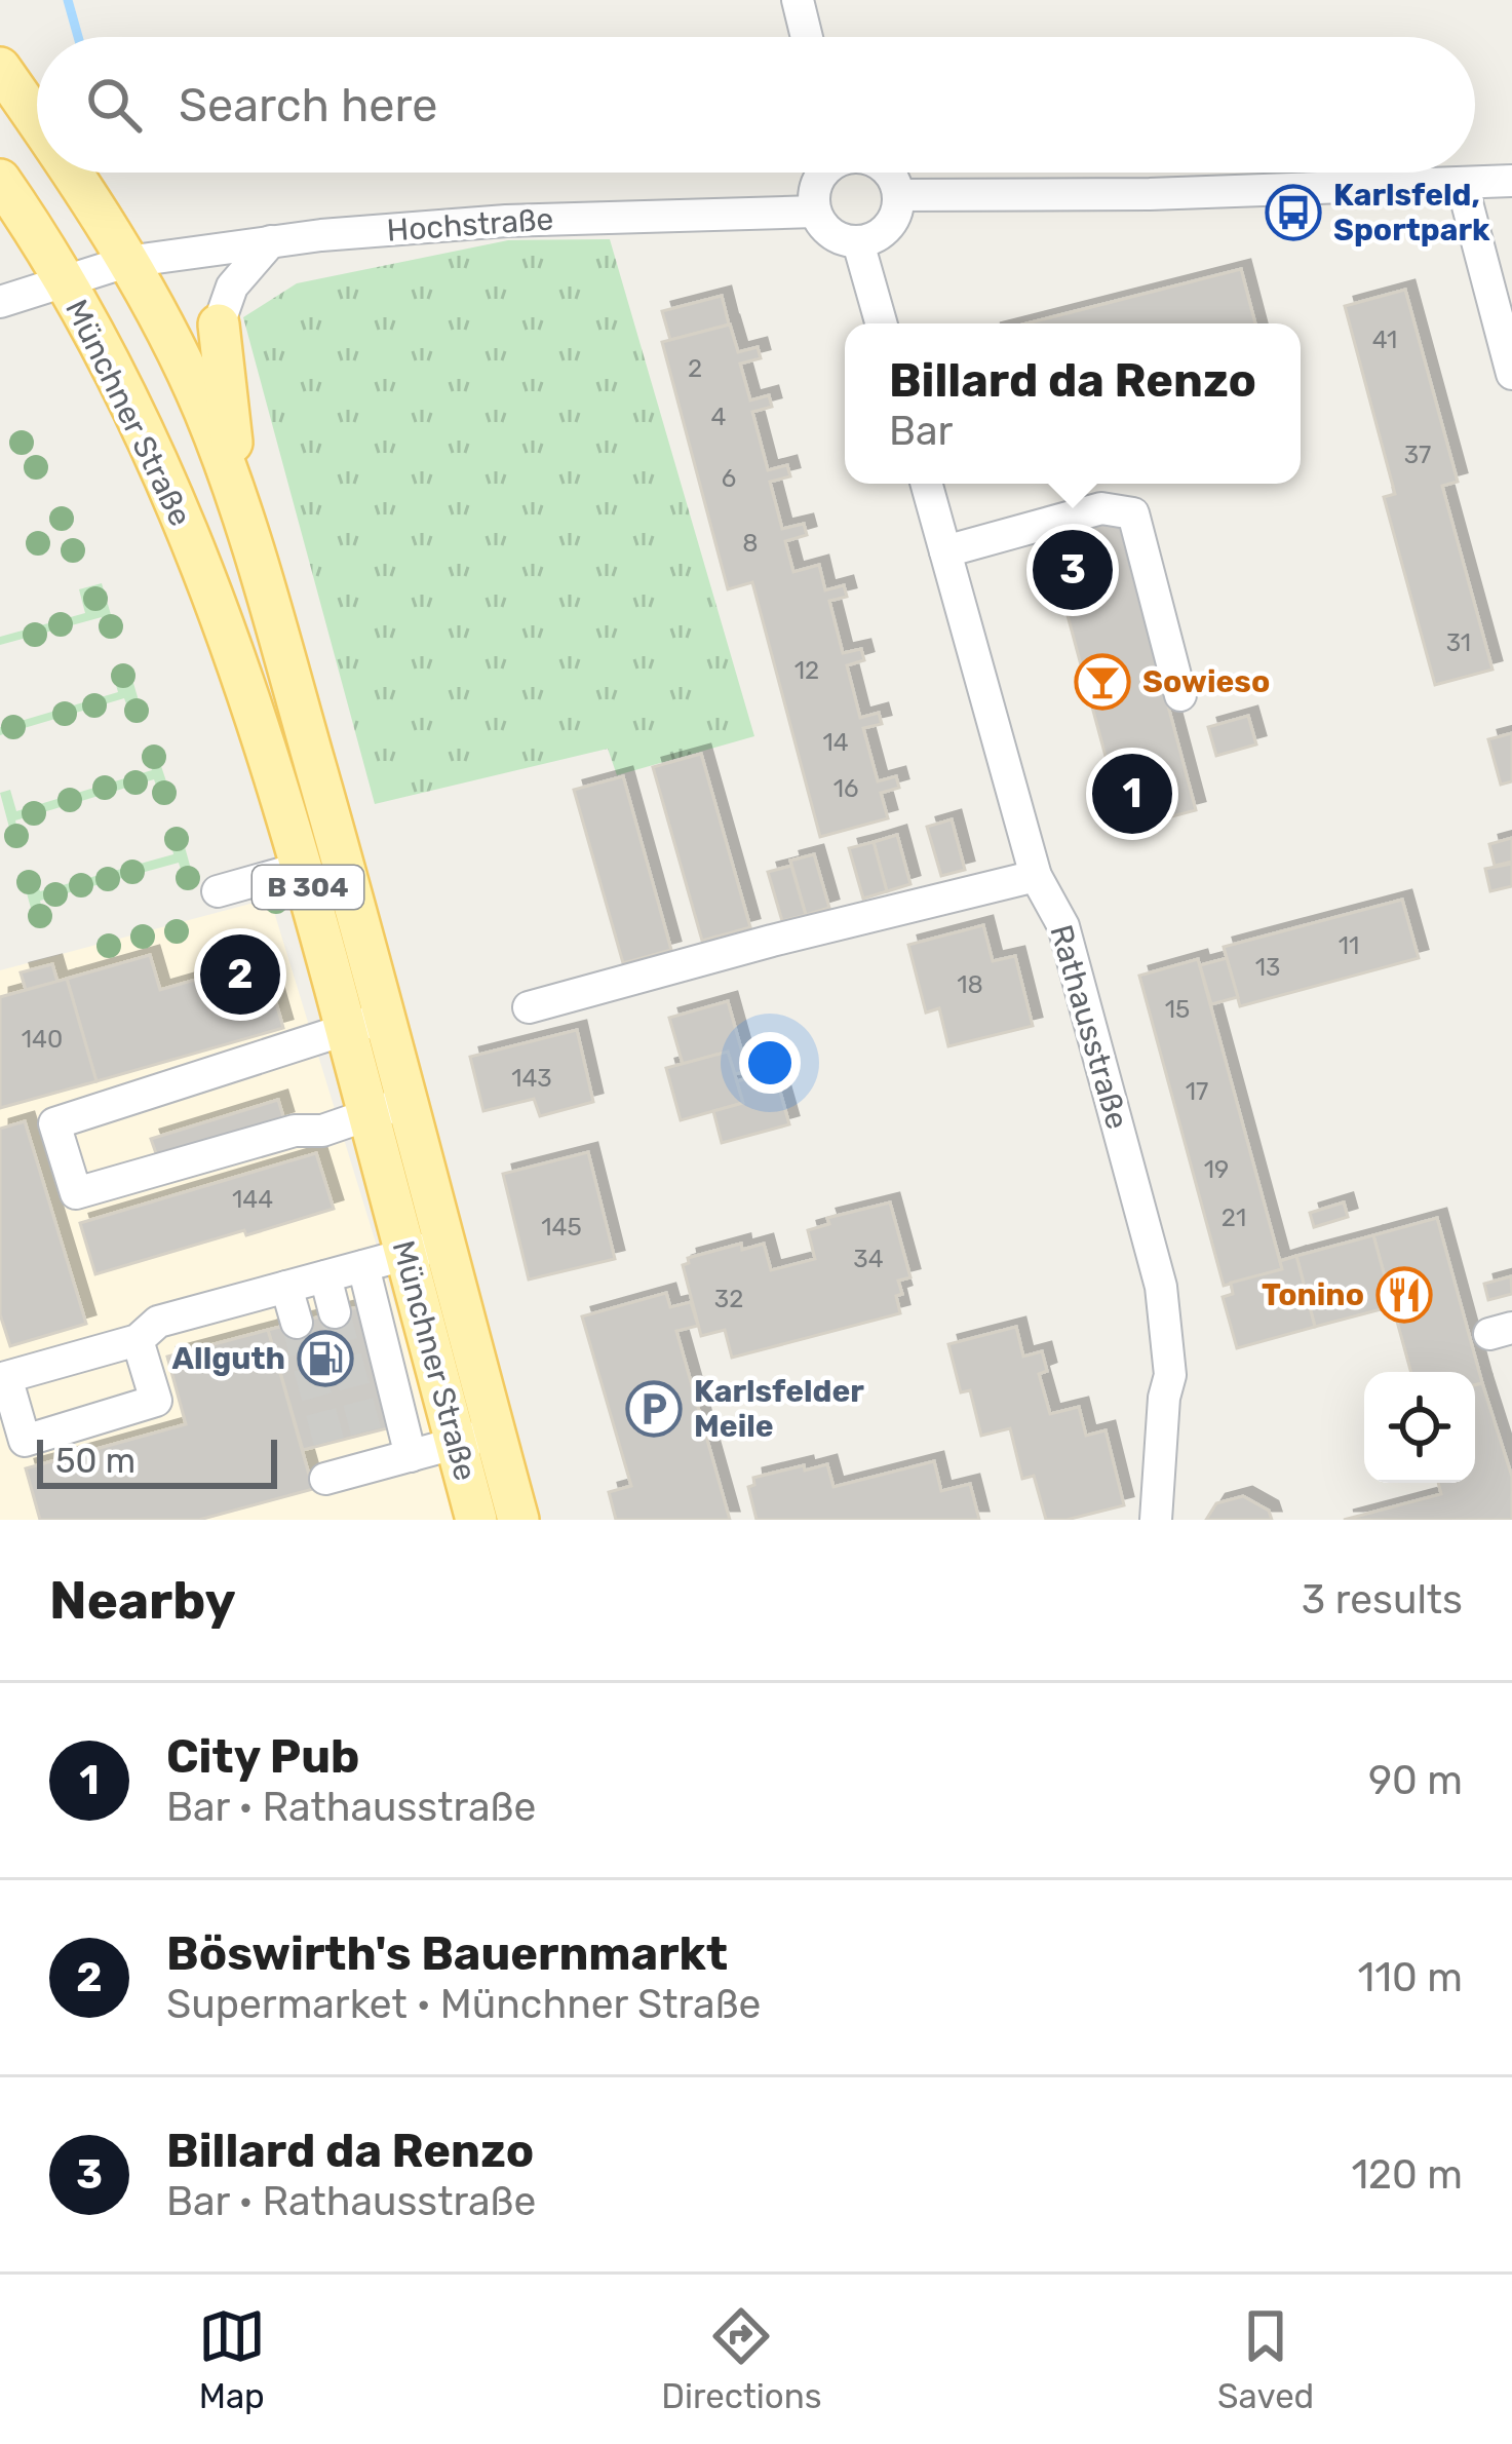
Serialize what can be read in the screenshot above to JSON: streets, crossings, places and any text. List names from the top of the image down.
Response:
{
  "streets": {
    "main road": ["Münchner Straße", "B 304"],
    "street": ["Hochstraße", "Rathausstraße"]
  },
  "crossings": [
    ["Hochstraße", "Münchner Straße"],
    ["Hochstraße", "B 304"],
    ["Münchner Straße", "B 304"]
  ],
  "places": {
    "bus stop": ["Karlsfeld, Sportpark"],
    "bar": ["Sowieso"],
    "restaurant": ["Tonino"],
    "fuel station": ["Allguth"],
    "parking": ["Karlsfelder Meile"]
  },
  "house_numbers": [
    "41",
    "2",
    "4",
    "37",
    "6",
    "8",
    "31",
    "12",
    "14",
    "16",
    "11",
    "13",
    "18",
    "15",
    "140",
    "143",
    "17",
    "19",
    "144",
    "21",
    "145",
    "34",
    "32"
  ],
  "scale_bar": "50 m",
  "page": {
    "search": "Search here",
    "popup": ["Billard da Renzo", "Bar"],
    "pins": ["3", "1", "2"],
    "scale": "50 m",
    "heading": ["Nearby", "3 results"],
    "list": [
      {
        "mark": "1",
        "name": "City Pub",
        "note": "Bar · Rathausstraße",
        "value": "90 m"
      },
      {
        "mark": "2",
        "name": "Böswirth's Bauernmarkt",
        "note": "Supermarket · Münchner Straße",
        "value": "110 m"
      },
      {
        "mark": "3",
        "name": "Billard da Renzo",
        "note": "Bar · Rathausstraße",
        "value": "120 m"
      }
    ],
    "nav": ["Map", "Directions", "Saved"]
  }
}
